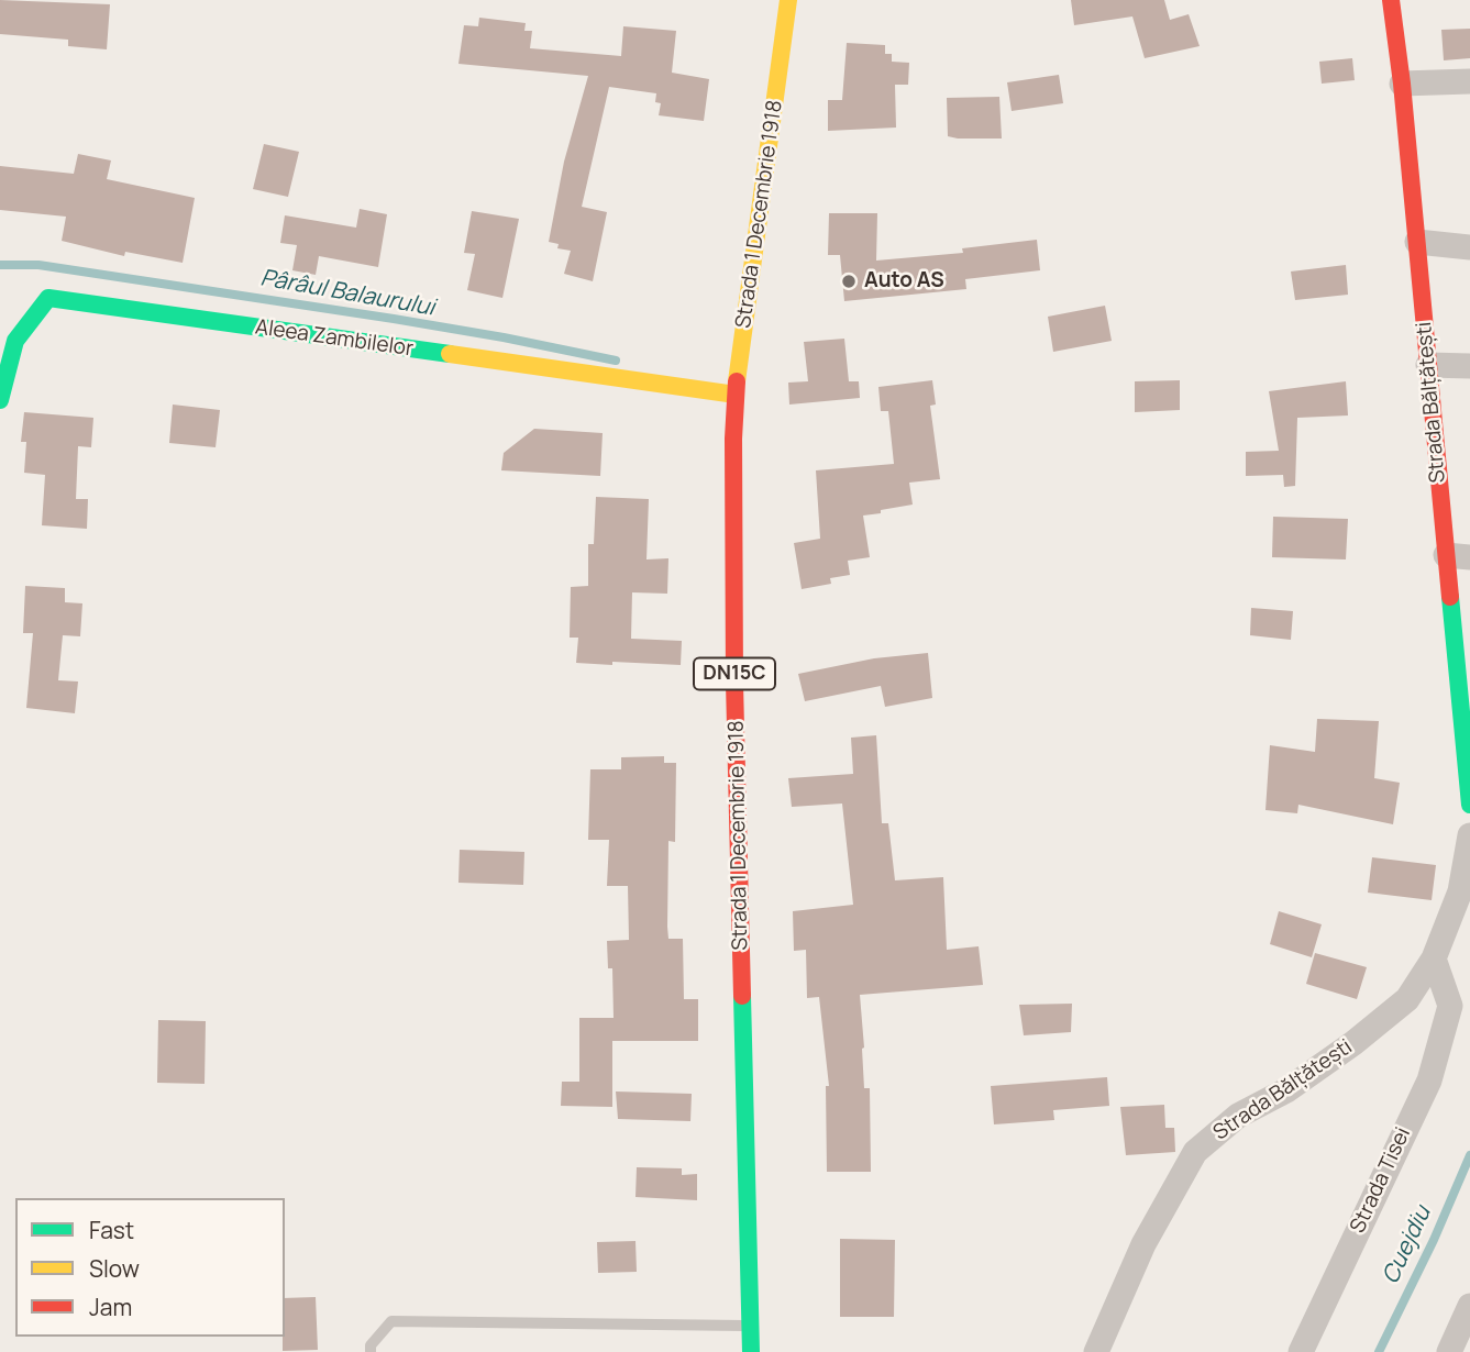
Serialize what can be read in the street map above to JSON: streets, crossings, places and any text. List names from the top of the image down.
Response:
{
  "streets": {
    "street": [
      "Strada 1 Decembrie 1918",
      "Aleea Zambilelor",
      "Strada Bălțătești",
      "DN15C",
      "Strada Tisei"
    ]
  },
  "crossings": [
    ["Strada 1 Decembrie 1918", "Aleea Zambilelor"],
    ["Strada Bălțătești", "Strada Tisei"]
  ],
  "water": ["Pârâul Balaurului", "Cuejdiu"],
  "places": ["Auto AS"],
  "legend": ["Fast", "Slow", "Jam"]
}
